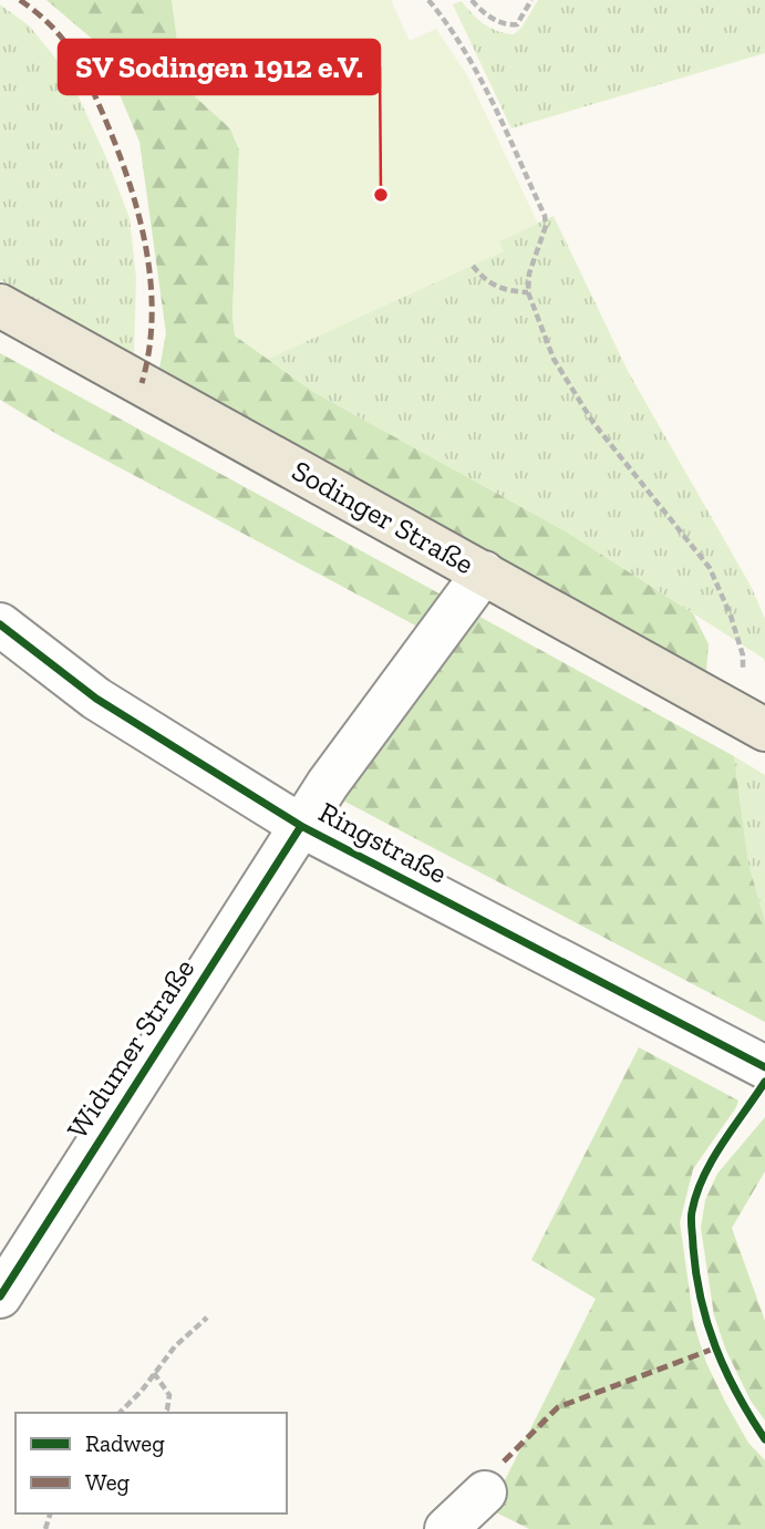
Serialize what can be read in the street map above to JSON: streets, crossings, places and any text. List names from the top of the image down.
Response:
{
  "streets": {
    "main road": ["Sodinger Straße"],
    "street": ["Ringstraße", "Widumer Straße"]
  },
  "crossings": [
    ["Sodinger Straße", "Widumer Straße"],
    ["Ringstraße", "Widumer Straße"]
  ],
  "places": ["SV Sodingen 1912 e.V."],
  "legend": ["Radweg", "Weg"]
}
